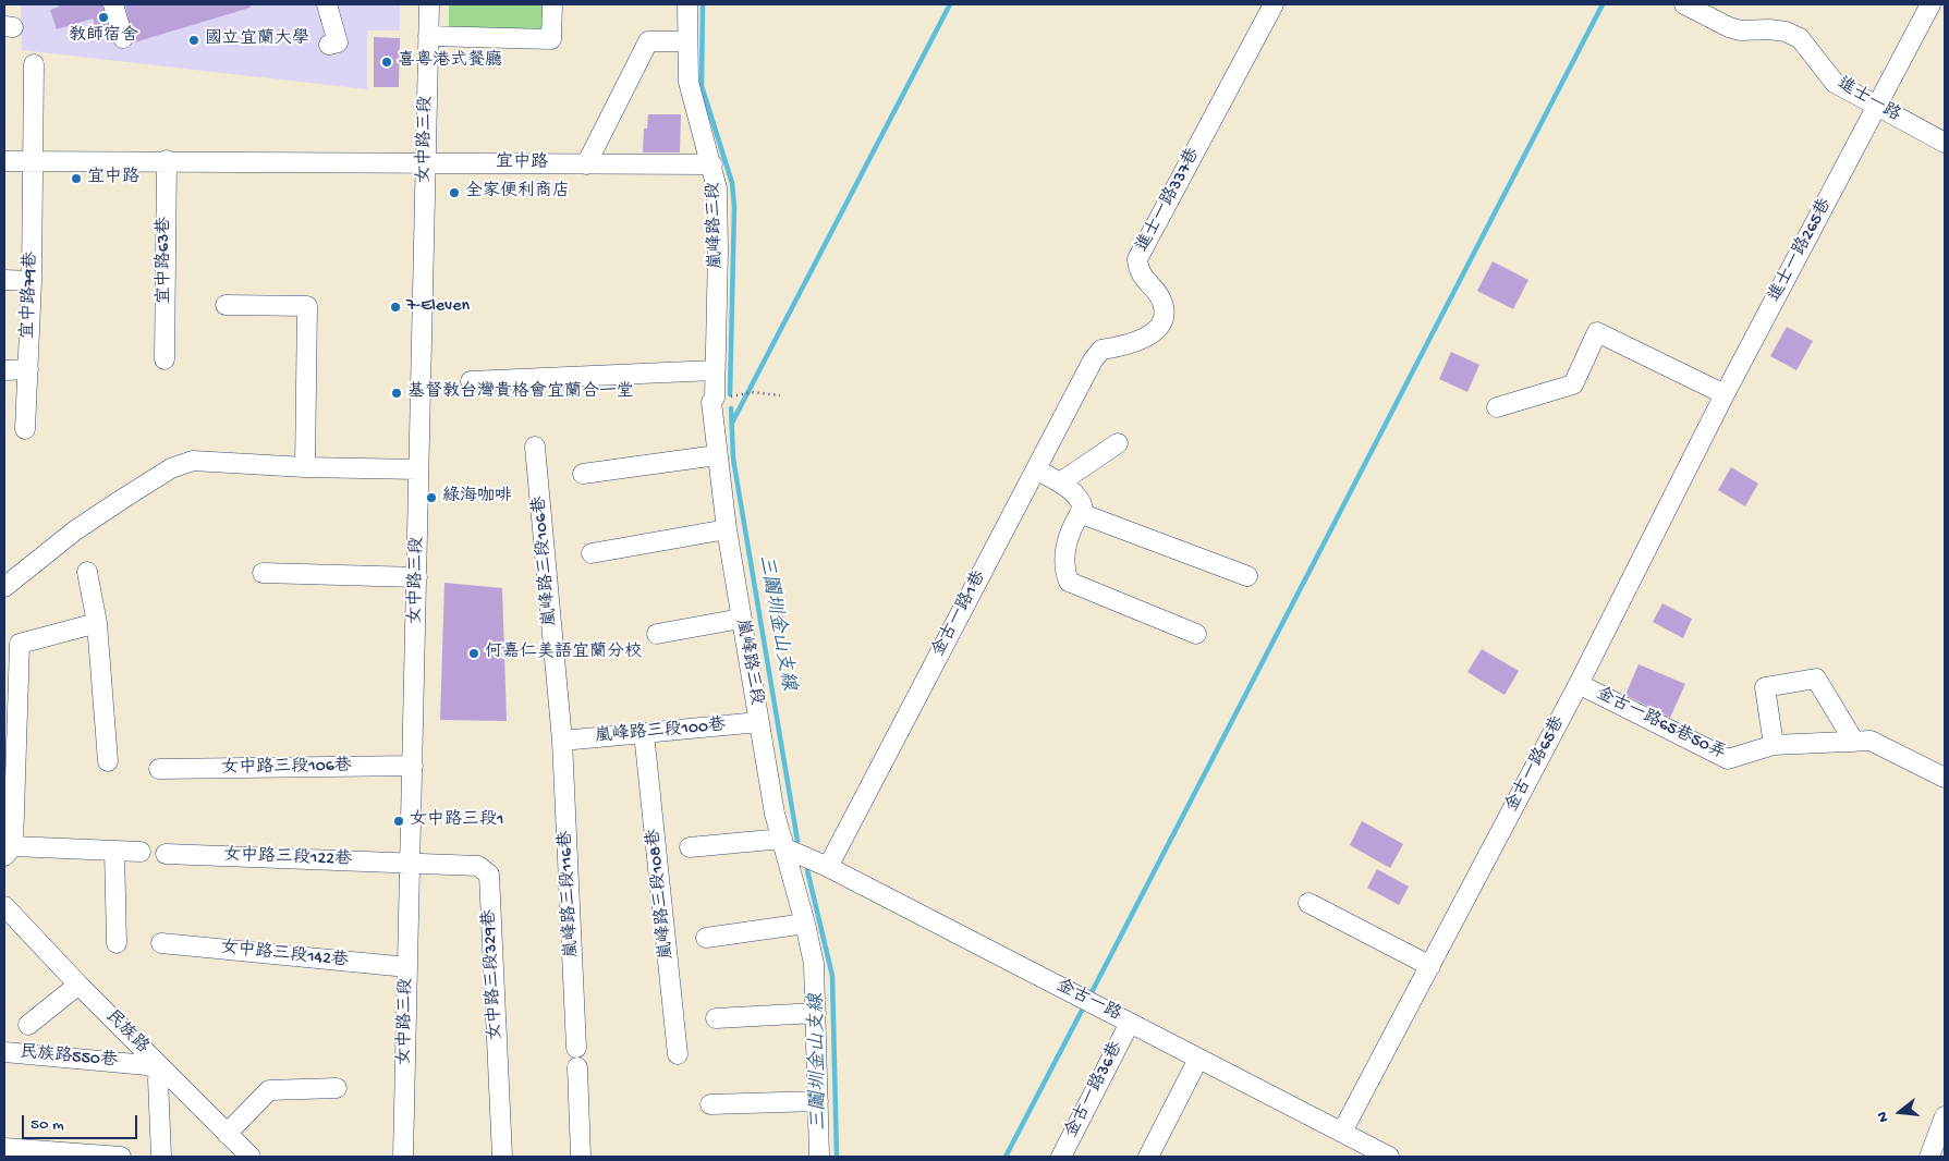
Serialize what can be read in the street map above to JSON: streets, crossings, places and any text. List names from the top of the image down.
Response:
{
  "streets": {
    "street": [
      "進士一路",
      "女中路三段",
      "宜中路",
      "進士一路337巷",
      "嵐峰路三段",
      "進士一路265巷",
      "宜中路63巷",
      "宜中路79巷",
      "嵐峰路三段106巷",
      "金古一路1巷",
      "金古一路65巷50弄",
      "嵐峰路三段100巷",
      "金古一路65巷",
      "女中路三段106巷",
      "女中路三段122巷",
      "嵐峰路三段116巷",
      "嵐峰路三段108巷",
      "女中路三段142巷",
      "女中路三段329巷",
      "金古一路",
      "民族路",
      "民族路550巷",
      "金古一路36巷"
    ]
  },
  "crossings": [
    ["進士一路", "進士一路265巷"],
    ["女中路三段", "宜中路"],
    ["女中路三段", "女中路三段106巷"],
    ["女中路三段", "女中路三段122巷"],
    ["女中路三段", "女中路三段142巷"],
    ["女中路三段", "女中路三段329巷"],
    ["宜中路", "嵐峰路三段"],
    ["宜中路", "宜中路63巷"],
    ["宜中路", "宜中路79巷"],
    ["進士一路337巷", "金古一路1巷"],
    ["嵐峰路三段", "嵐峰路三段100巷"],
    ["嵐峰路三段", "金古一路"],
    ["進士一路265巷", "金古一路65巷"],
    ["嵐峰路三段106巷", "嵐峰路三段100巷"],
    ["嵐峰路三段106巷", "嵐峰路三段116巷"],
    ["金古一路1巷", "金古一路"],
    ["金古一路65巷50弄", "金古一路65巷"],
    ["嵐峰路三段100巷", "嵐峰路三段116巷"],
    ["嵐峰路三段100巷", "嵐峰路三段108巷"],
    ["金古一路65巷", "金古一路"],
    ["女中路三段122巷", "女中路三段329巷"],
    ["金古一路", "金古一路36巷"],
    ["民族路", "民族路550巷"]
  ],
  "water": ["三鬮圳金山支線"],
  "places": [
    "教師宿舍",
    "國立宜蘭大學",
    "喜粵港式餐廳",
    "宜中路",
    "全家便利商店",
    "7-Eleven",
    "基督教台灣貴格會宜蘭合一堂",
    "綠海咖啡",
    "何嘉仁美語宜蘭分校",
    "女中路三段1"
  ],
  "scale_bar": "50 m",
  "north": "left"
}
